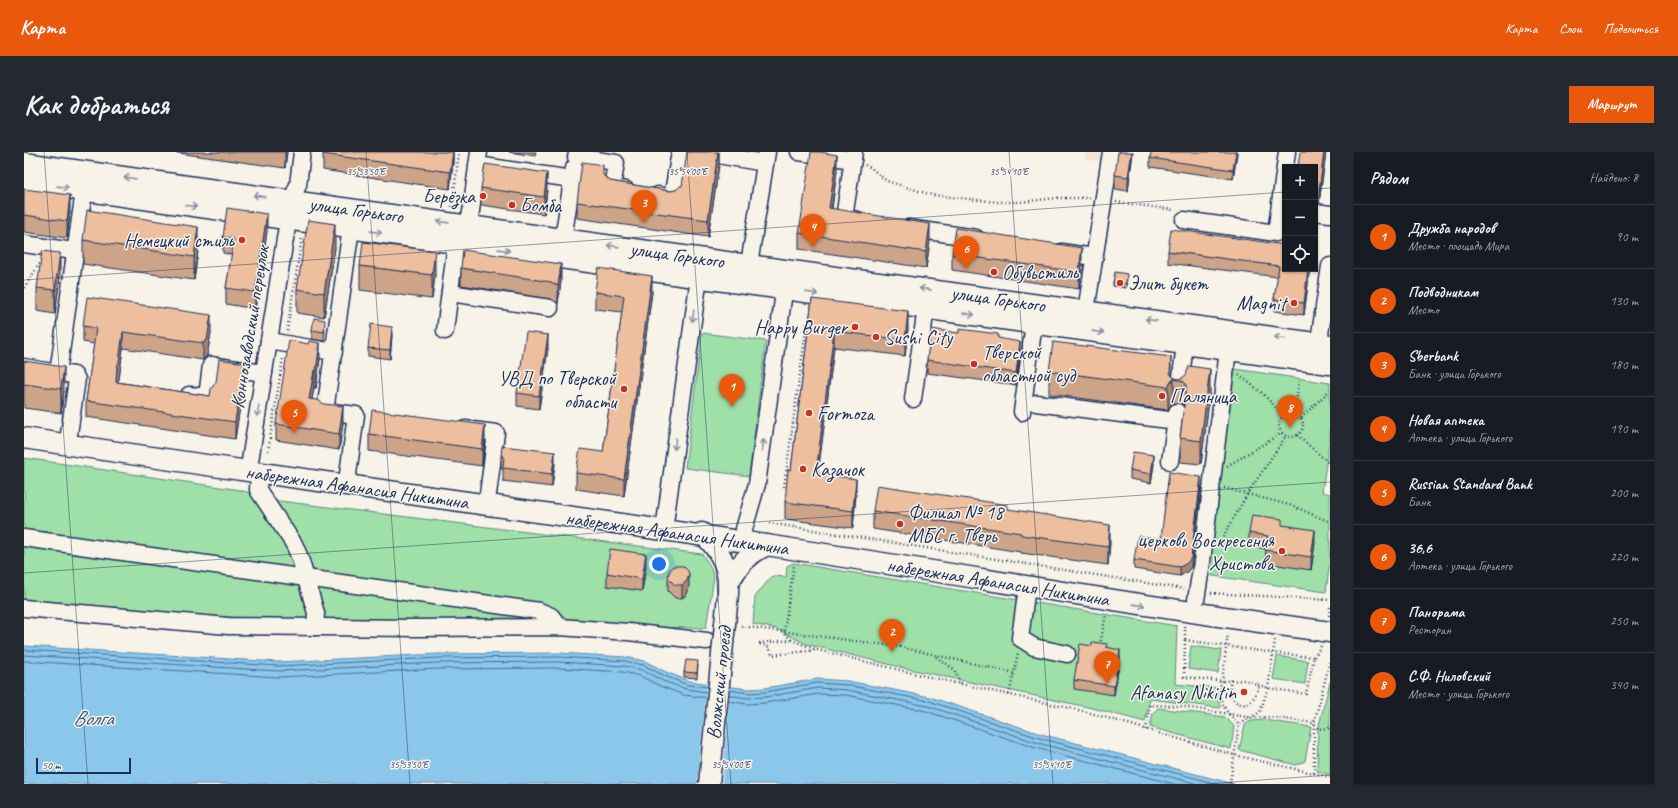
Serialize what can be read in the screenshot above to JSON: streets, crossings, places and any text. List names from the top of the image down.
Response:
{
  "streets": {
    "main road": ["улица Горького", "набережная Афанасия Никитина", "Волжский проезд"],
    "street": ["Коннозаводский переулок"]
  },
  "crossings": [
    ["улица Горького", "Коннозаводский переулок"],
    ["Коннозаводский переулок", "набережная Афанасия Никитина"],
    ["набережная Афанасия Никитина", "Волжский проезд"]
  ],
  "water": ["Волга"],
  "places": [
    "Берёзка",
    "Бомба",
    "Немецкий стиль",
    "Обувьстиль",
    "Элит букет",
    "Magnit",
    "Happy Burger",
    "Sushi City",
    "Тверской областной суд",
    "УВД по Тверской области",
    "Паляница",
    "Formoza",
    "Казачок",
    "Филиал № 18 МБС г. Тверь",
    "церковь Воскресения Христова",
    "Afanasy Nikitin"
  ],
  "scale_bar": "50 m",
  "page": {
    "header": "Карта",
    "nav": ["Карта", "Слои", "Поделиться"],
    "buttons": "Маршрут",
    "title": "Как добраться",
    "heading": ["Рядом", "Найдено: 8"],
    "map_buttons": ["+", "−"],
    "pins": [
      "3",
      "4",
      "6",
      "1",
      "8",
      "5",
      "2",
      "7"
    ],
    "list": [
      {
        "mark": "1",
        "name": "Дружба народов",
        "note": "Место · площадь Мира",
        "value": "90 m"
      },
      {
        "mark": "2",
        "name": "Подводникам",
        "note": "Место",
        "value": "130 m"
      },
      {
        "mark": "3",
        "name": "Sberbank",
        "note": "Банк · улица Горького",
        "value": "180 m"
      },
      {
        "mark": "4",
        "name": "Новая аптека",
        "note": "Аптека · улица Горького",
        "value": "190 m"
      },
      {
        "mark": "5",
        "name": "Russian Standard Bank",
        "note": "Банк",
        "value": "200 m"
      },
      {
        "mark": "6",
        "name": "36,6",
        "note": "Аптека · улица Горького",
        "value": "220 m"
      },
      {
        "mark": "7",
        "name": "Панорама",
        "note": "Ресторан",
        "value": "250 m"
      },
      {
        "mark": "8",
        "name": "С.Ф. Ниловский",
        "note": "Место · улица Горького",
        "value": "340 m"
      }
    ],
    "scale": "50 m"
  },
  "coordinates": ["35°53'50\"E", "35°54'00\"E", "35°54'10\"E"]
}
